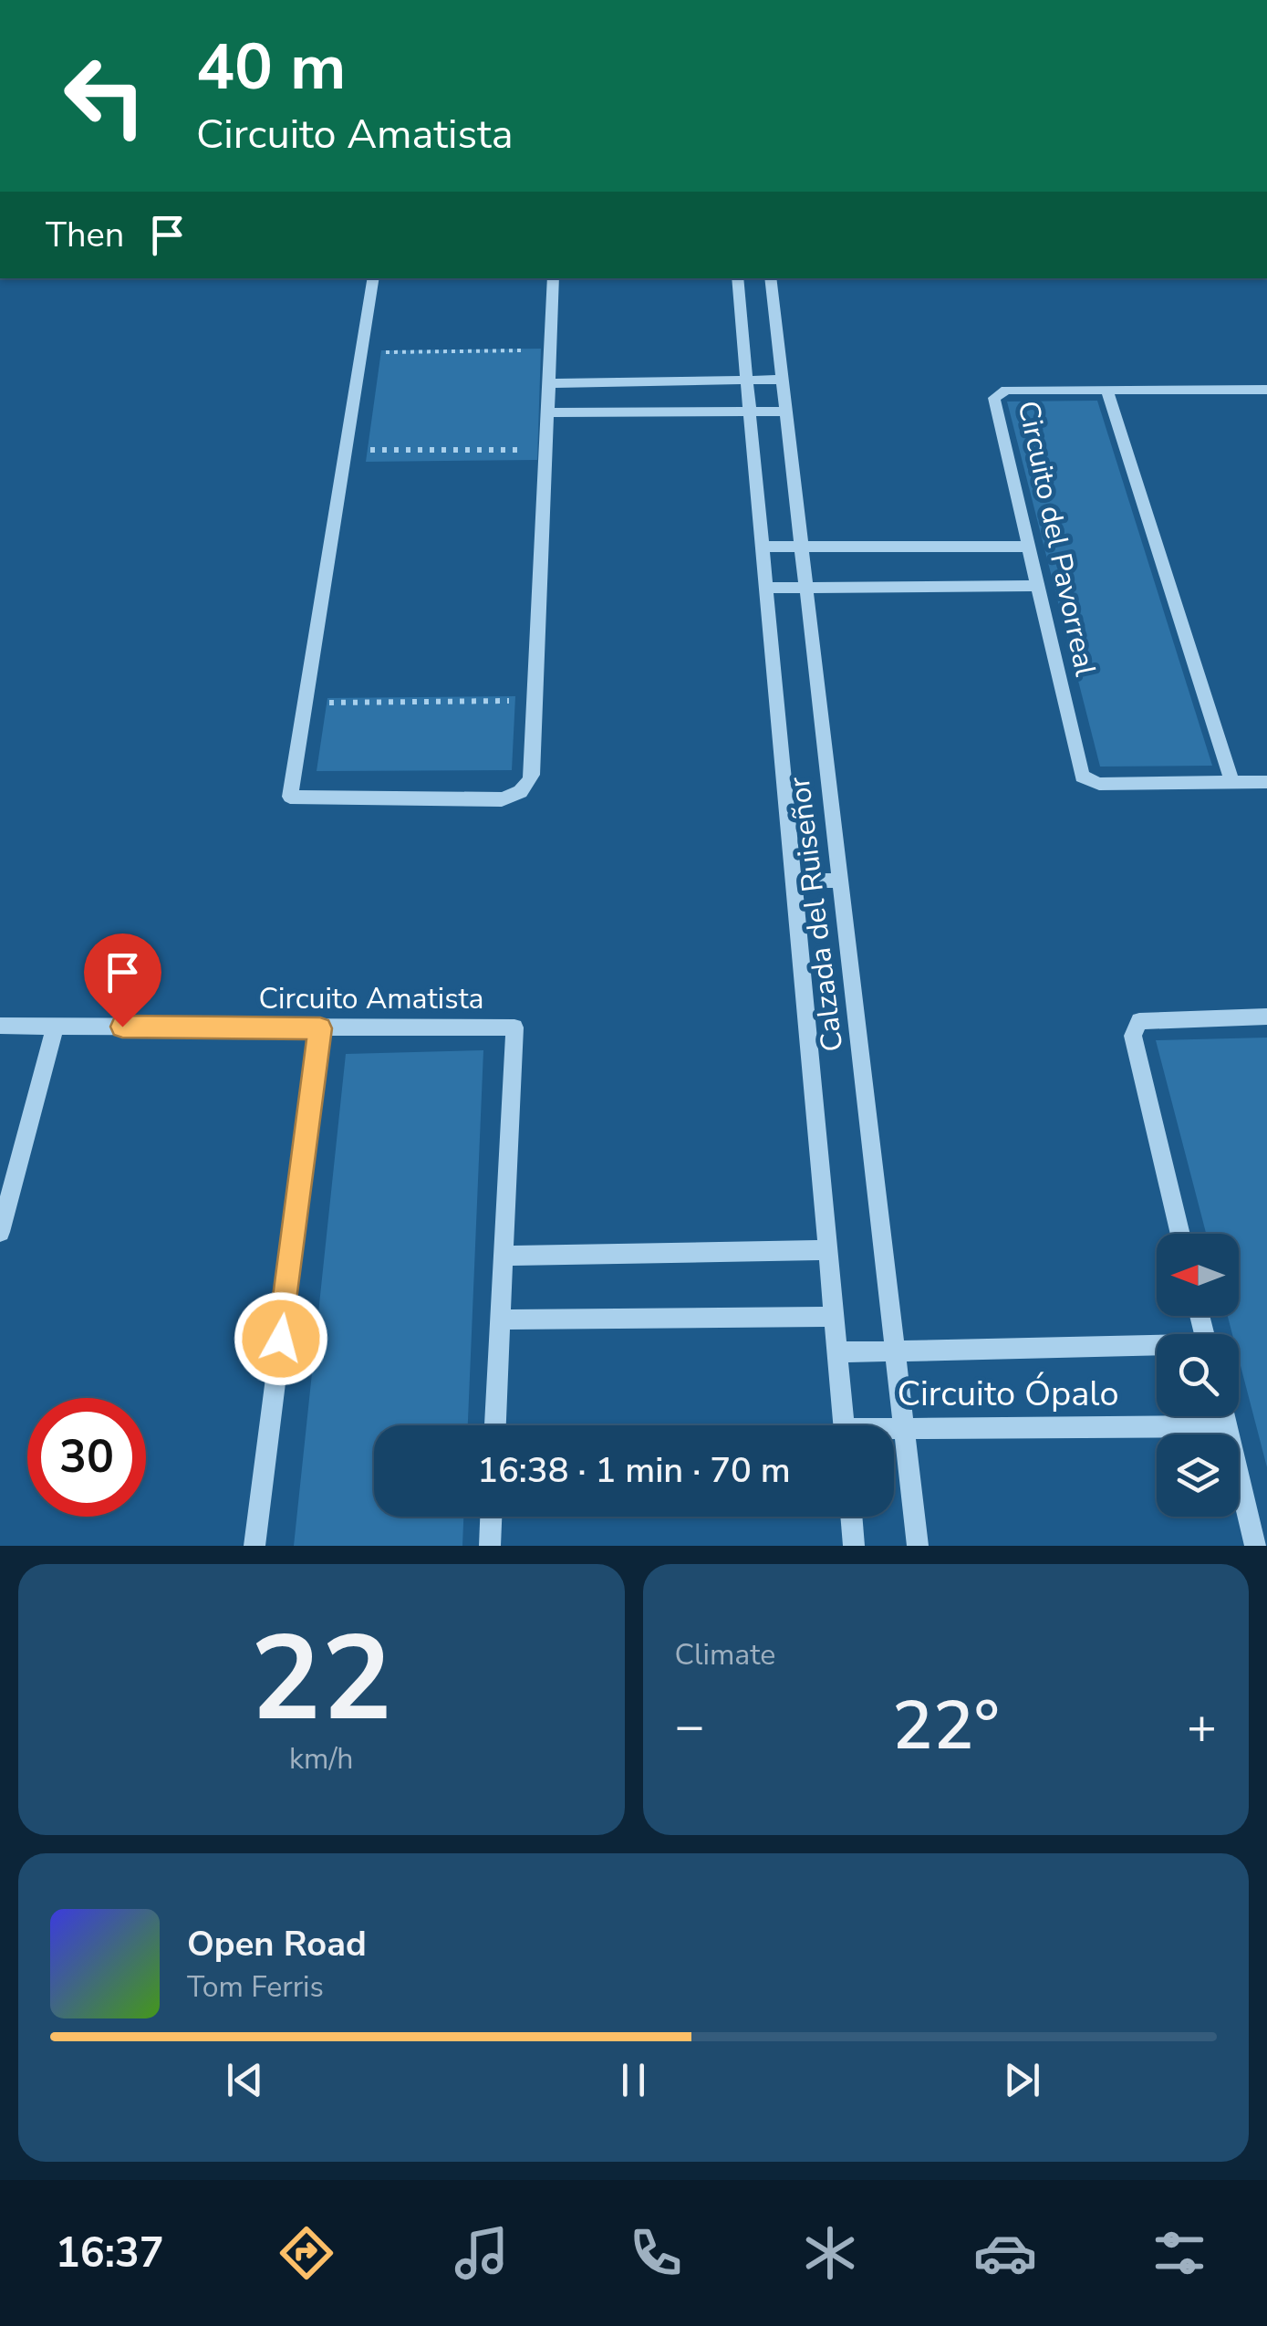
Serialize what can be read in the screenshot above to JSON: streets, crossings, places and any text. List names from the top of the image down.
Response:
{
  "streets": {
    "street": [
      "Circuito del Pavorreal",
      "Calzada del Ruiseñor",
      "Circuito Amatista",
      "Circuito Ópalo"
    ]
  },
  "crossings": [
    ["Calzada del Ruiseñor", "Circuito Ópalo"]
  ],
  "north": "left",
  "page": {
    "turn": ["40 m", "Circuito Amatista"],
    "then": "Then",
    "limit": "30",
    "trip": "16:38 · 1 min · 70 m",
    "tile": [
      ["22", "km/h"],
      "Climate"
    ],
    "heat": ["−", "22°", "+"],
    "song": ["Open Road", "Tom Ferris"],
    "tabs": "16:37"
  }
}
